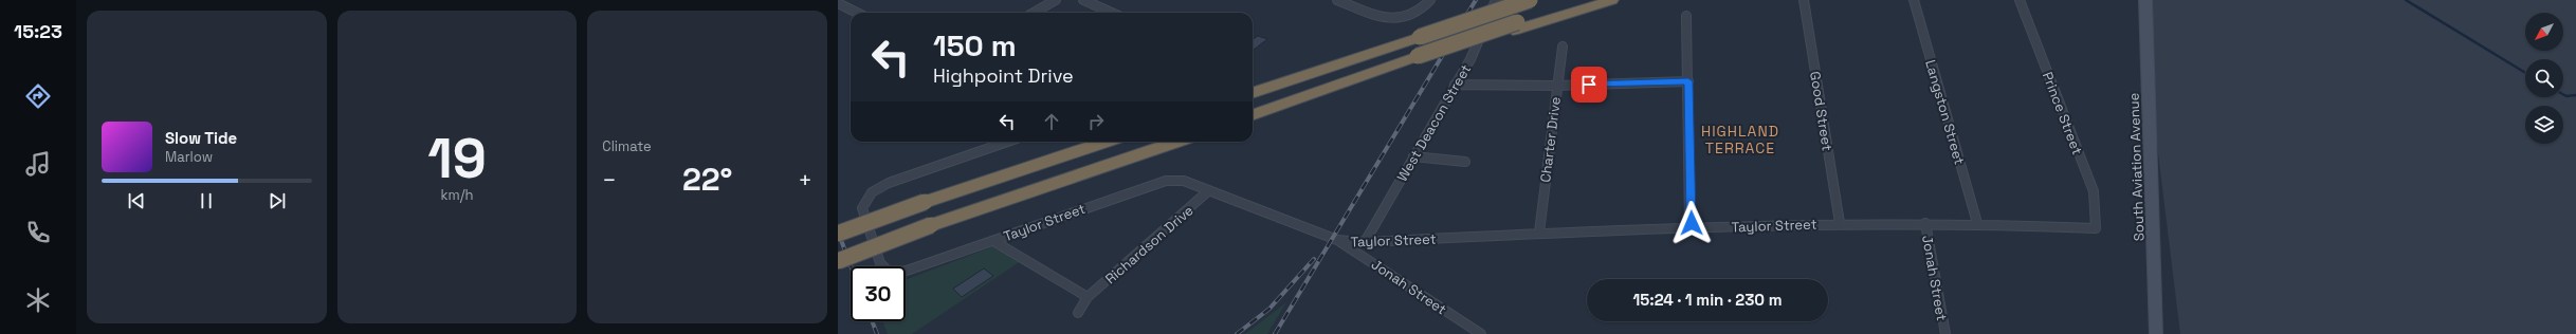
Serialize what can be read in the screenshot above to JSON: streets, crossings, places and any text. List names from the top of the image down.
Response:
{
  "streets": {
    "street": [
      "Good Street",
      "Langston Street",
      "Prince Street",
      "West Deacon Street",
      "Charter Drive",
      "South Aviation Avenue",
      "Taylor Street",
      "Richardson Drive",
      "Jonah Street"
    ]
  },
  "crossings": [
    ["Good Street", "Taylor Street"],
    ["Langston Street", "Taylor Street"],
    ["Prince Street", "Taylor Street"],
    ["West Deacon Street", "Taylor Street"],
    ["Charter Drive", "Taylor Street"],
    ["Taylor Street", "Richardson Drive"],
    ["Taylor Street", "Jonah Street"]
  ],
  "districts": ["HIGHLAND TERRACE"],
  "north": "bottom left",
  "page": {
    "tabs": "15:23",
    "tile": [
      ["19", "km/h"],
      "Climate"
    ],
    "turn": ["150 m", "Highpoint Drive"],
    "song": ["Slow Tide", "Marlow"],
    "heat": ["−", "22°", "+"],
    "limit": "30",
    "trip": "15:24 · 1 min · 230 m"
  }
}
